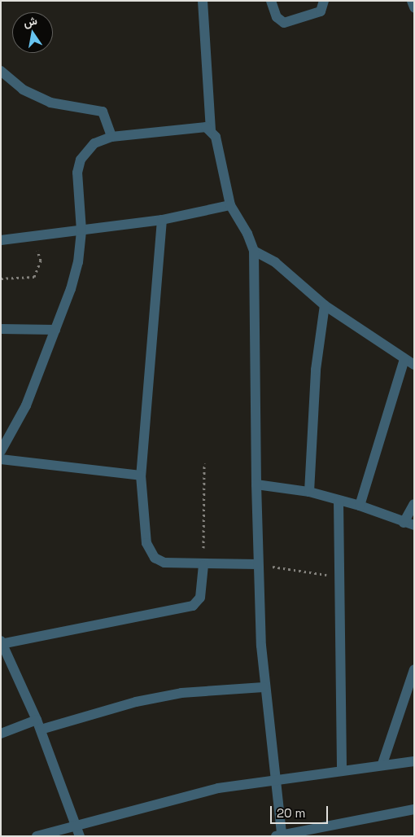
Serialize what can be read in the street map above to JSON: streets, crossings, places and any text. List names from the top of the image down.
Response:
{
  "scale_bar": "20 m",
  "north": "top"
}
